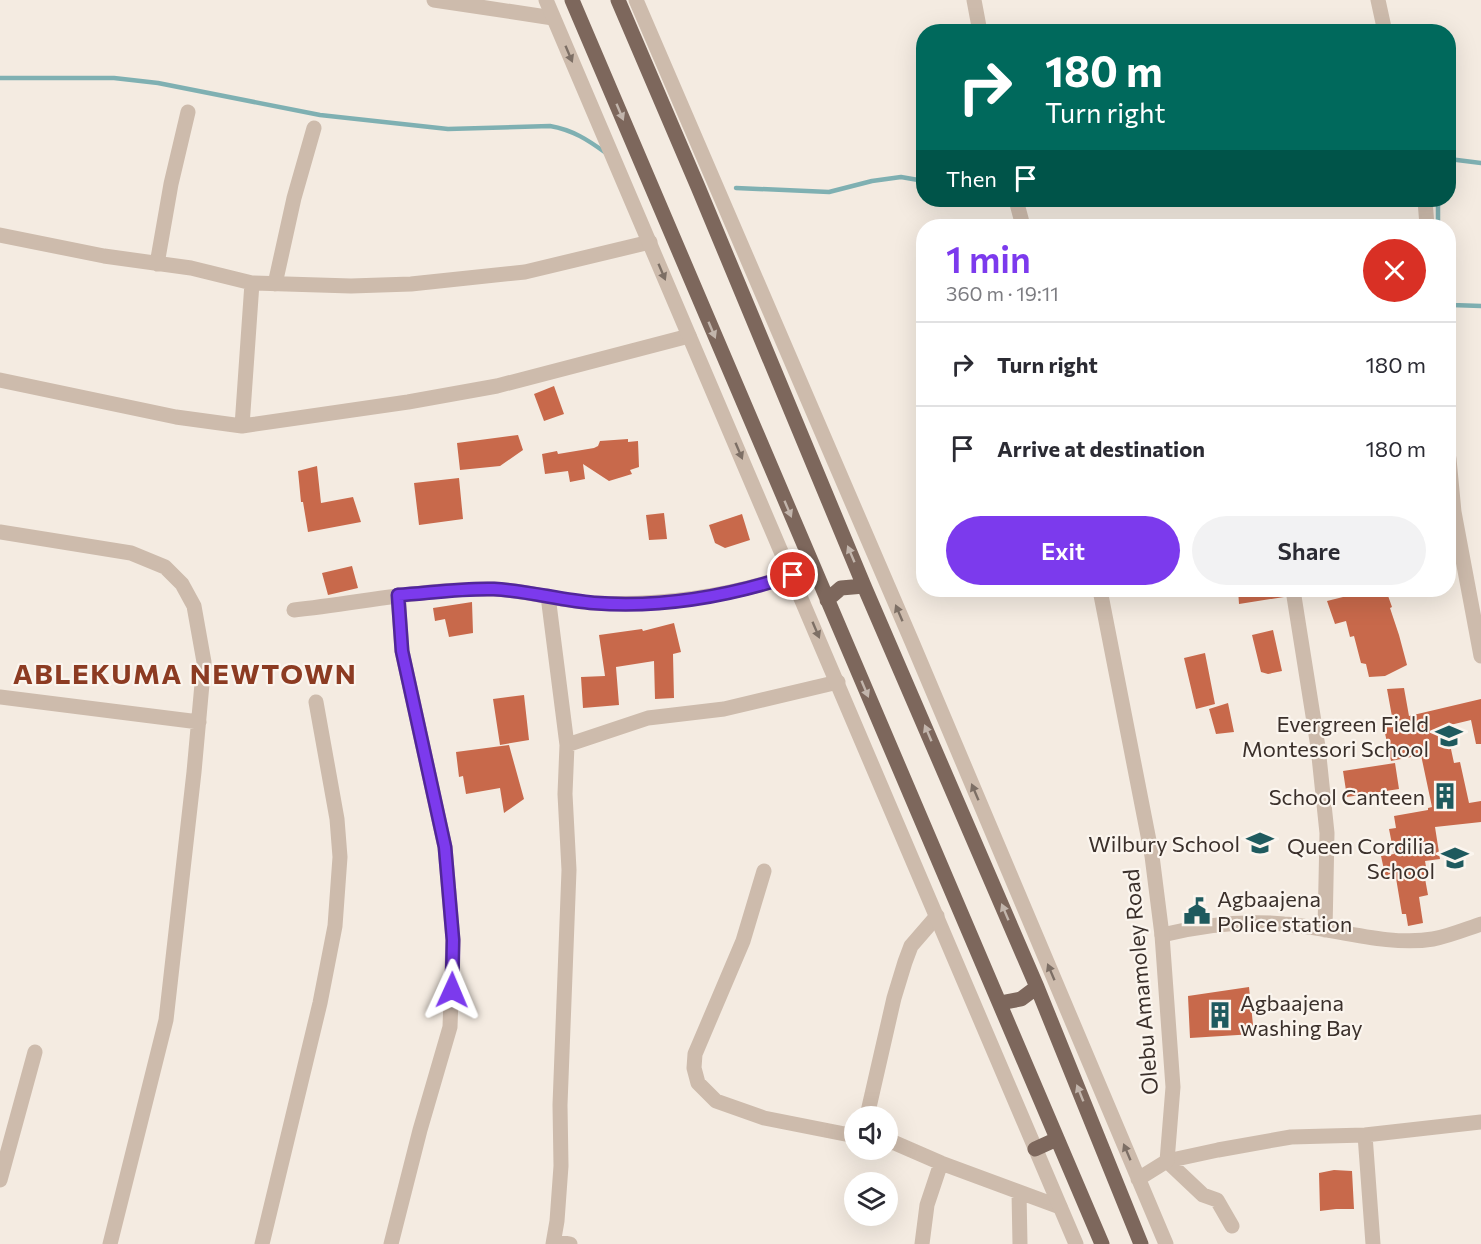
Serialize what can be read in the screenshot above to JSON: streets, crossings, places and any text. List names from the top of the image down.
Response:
{
  "streets": {
    "street": ["Olebu Amamoley Road"]
  },
  "districts": ["ABLEKUMA NEWTOWN"],
  "places": {
    "school or university": ["Evergreen Field Montessori School", "Wilbury School", "Queen Cordilia School"],
    "building": ["School Canteen", "Agbaajena washing Bay"],
    "public building": ["Agbaajena Police station"]
  },
  "page": {
    "turn": ["180 m", "Turn right"],
    "then": "Then",
    "heading": ["1 min", "360 m · 19:11"],
    "list": [
      {
        "name": "Turn right",
        "value": "180 m"
      },
      {
        "name": "Arrive at destination",
        "value": "180 m"
      }
    ],
    "buttons": ["Exit", "Share"]
  }
}
